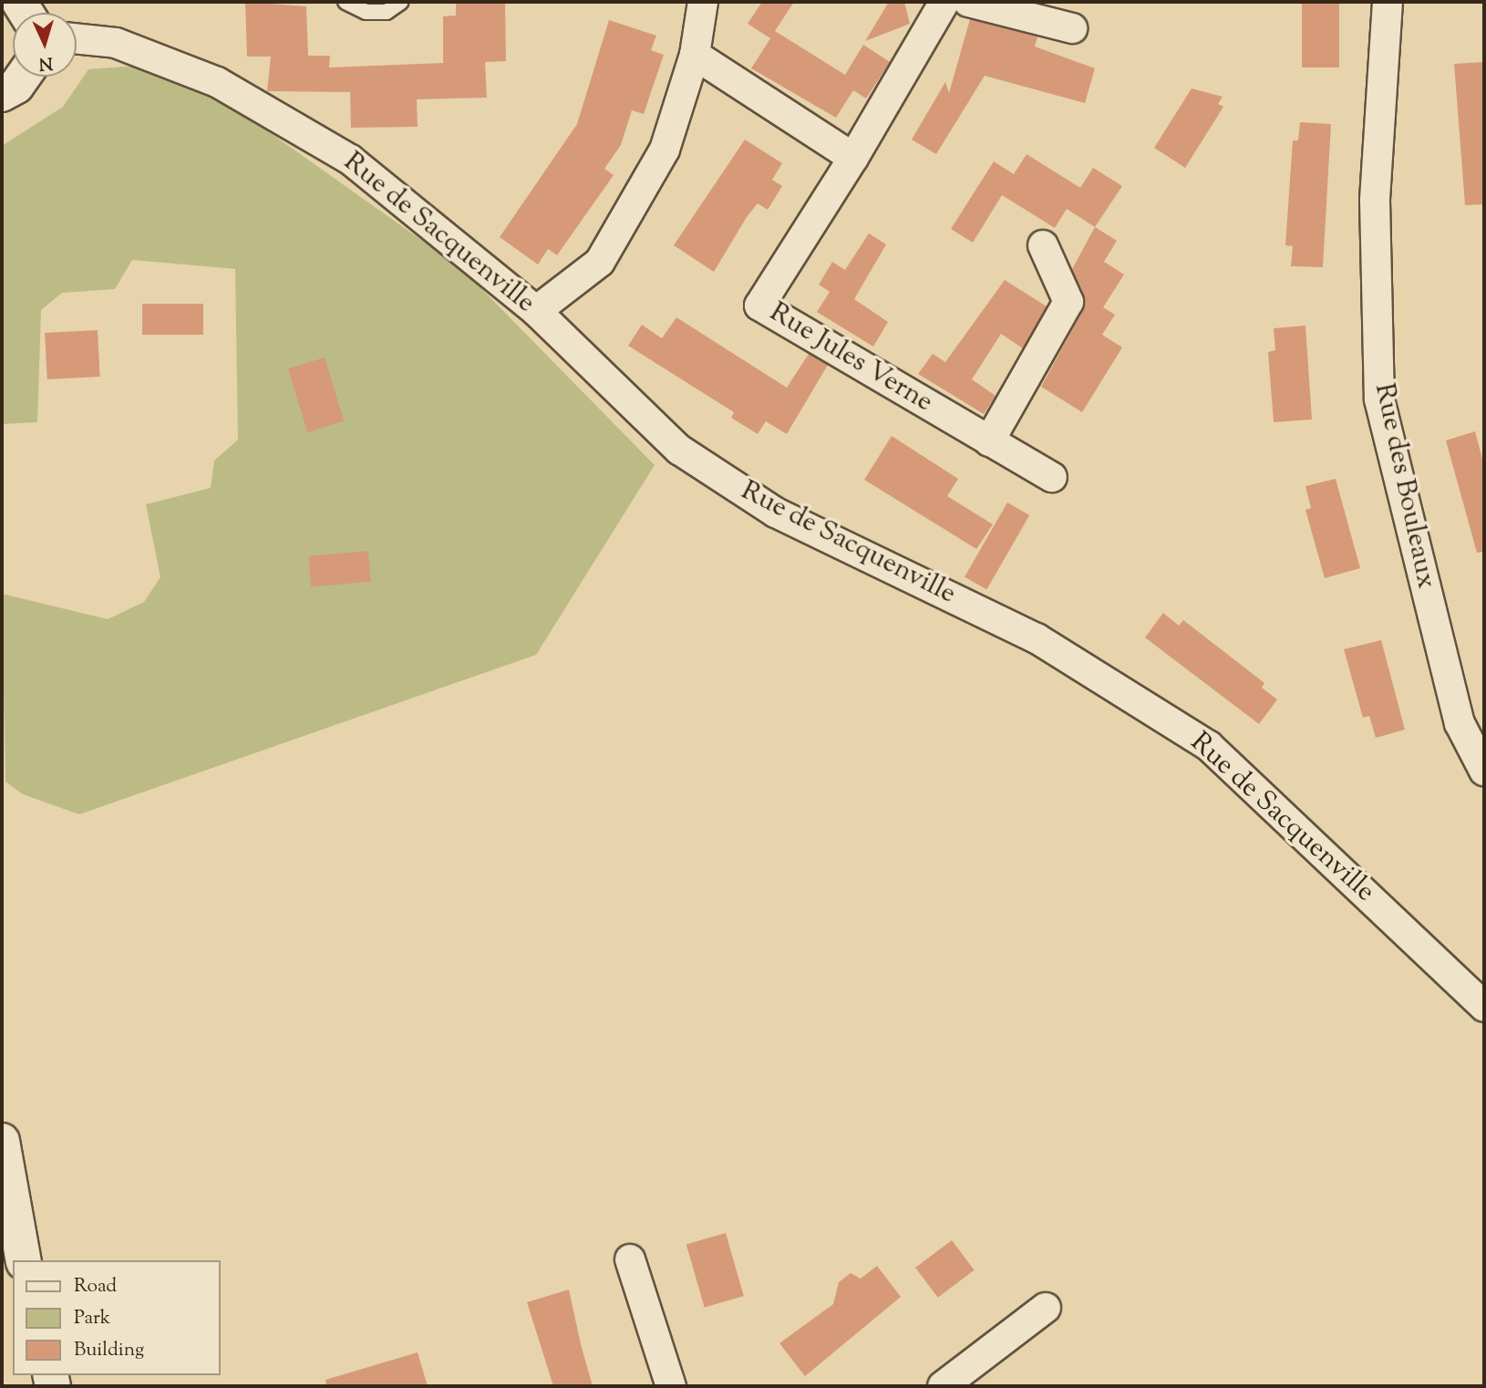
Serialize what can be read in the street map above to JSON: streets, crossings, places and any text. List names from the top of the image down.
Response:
{
  "streets": {
    "street": ["Rue de Sacquenville", "Rue Jules Verne", "Rue des Bouleaux"]
  },
  "legend": ["Road", "Park", "Building"],
  "north": "bottom"
}
